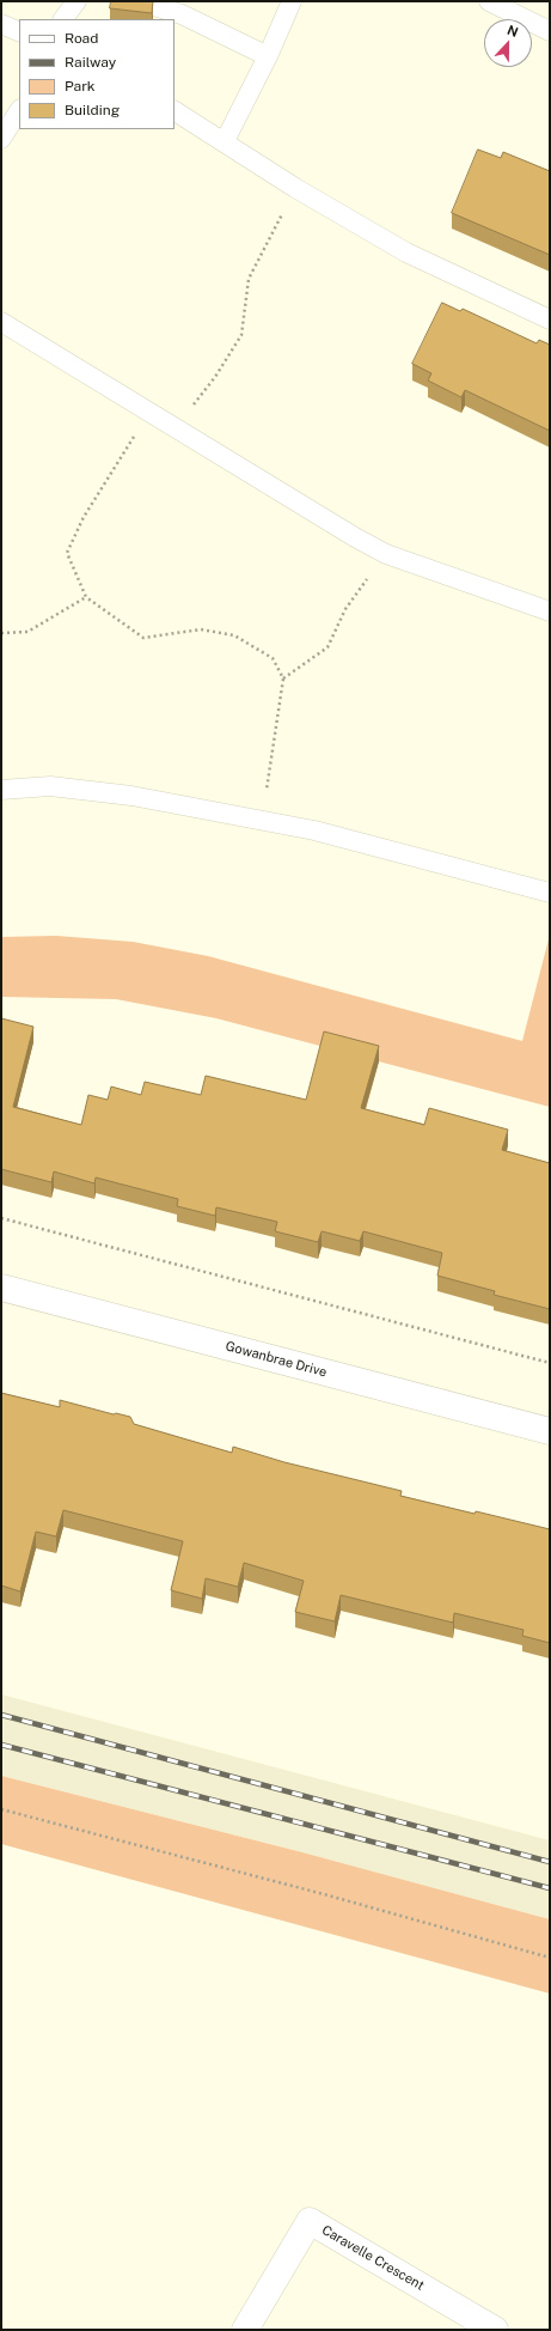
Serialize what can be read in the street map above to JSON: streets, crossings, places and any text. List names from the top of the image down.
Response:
{
  "streets": {
    "street": ["Gowanbrae Drive", "Caravelle Crescent"]
  },
  "legend": [
    "Road",
    "Railway",
    "Park",
    "Building"
  ],
  "north": "top"
}
